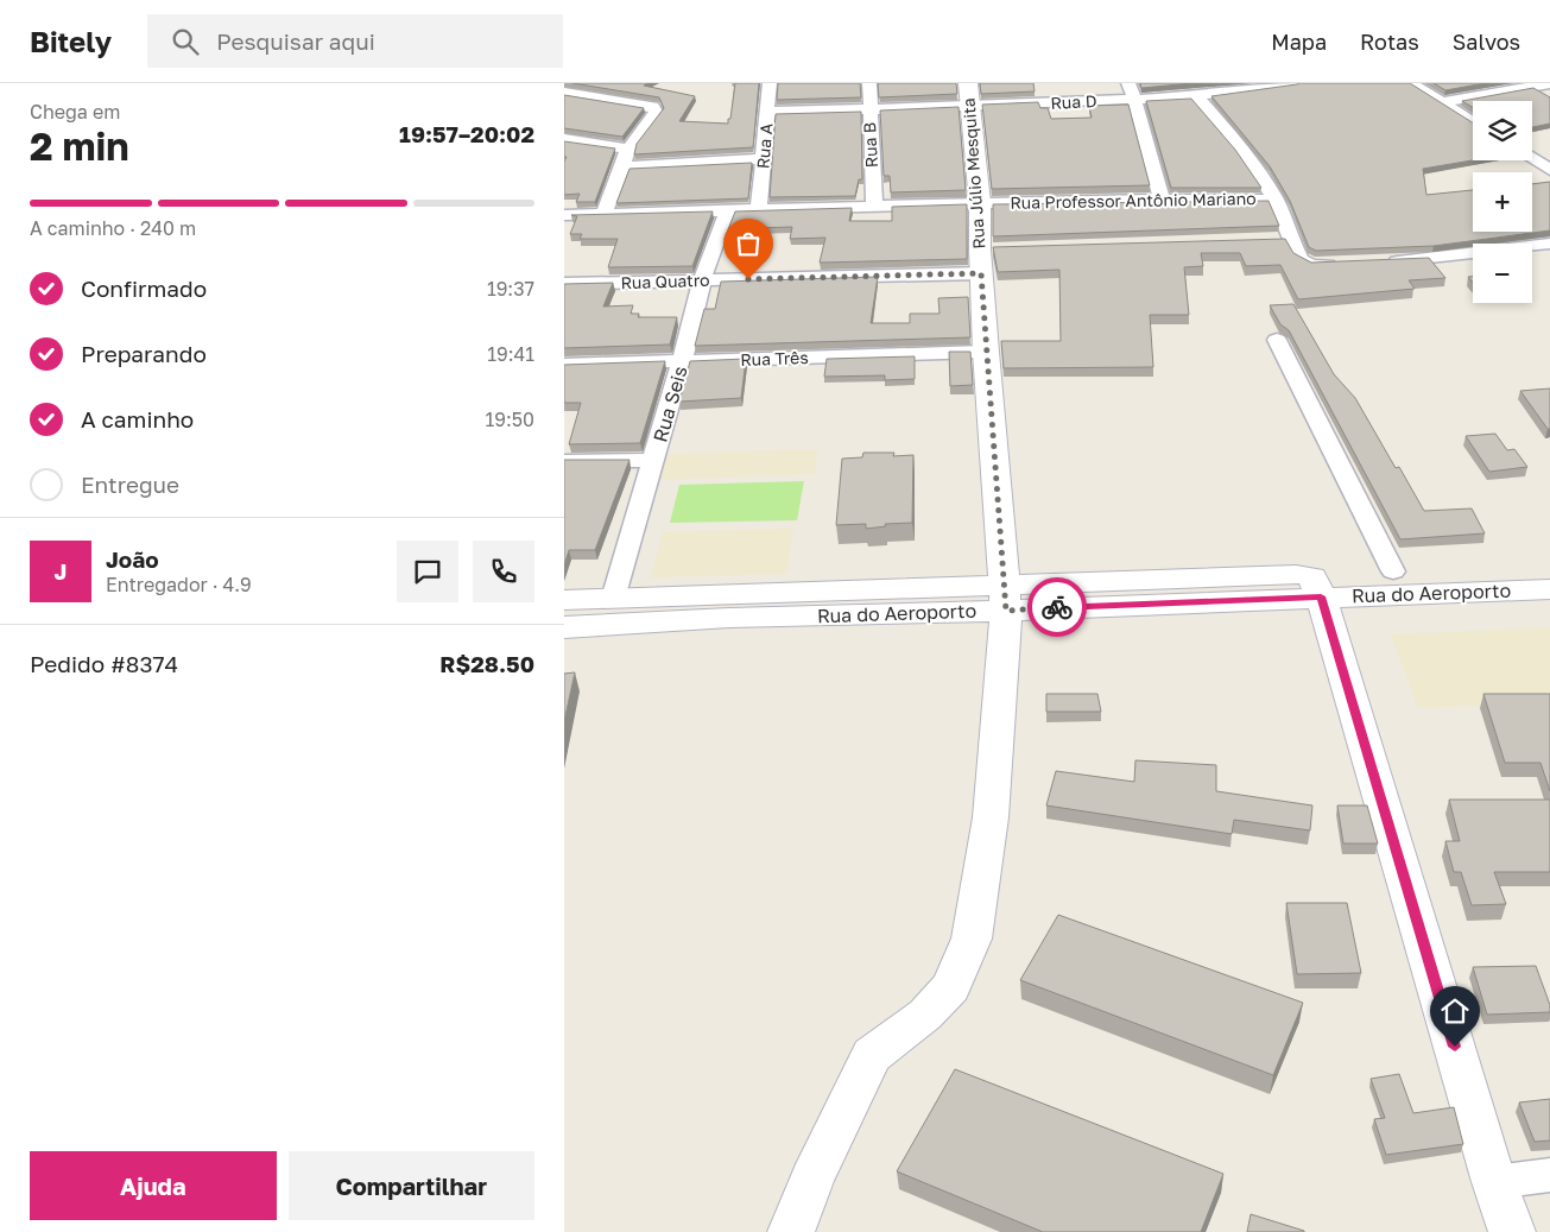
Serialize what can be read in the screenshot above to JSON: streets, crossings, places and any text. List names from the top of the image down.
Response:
{
  "streets": {
    "street": [
      "Rua D",
      "Rua B",
      "Rua A",
      "Rua Júlio Mesquita",
      "Rua Professor Antônio Mariano",
      "Rua Quatro",
      "Rua Três",
      "Rua Seis",
      "Rua do Aeroporto"
    ]
  },
  "crossings": [
    ["Rua D", "Rua B"],
    ["Rua D", "Rua A"],
    ["Rua D", "Rua Júlio Mesquita"],
    ["Rua B", "Rua Professor Antônio Mariano"],
    ["Rua A", "Rua Professor Antônio Mariano"],
    ["Rua Júlio Mesquita", "Rua Professor Antônio Mariano"],
    ["Rua Júlio Mesquita", "Rua Quatro"],
    ["Rua Júlio Mesquita", "Rua Três"],
    ["Rua Júlio Mesquita", "Rua do Aeroporto"],
    ["Rua Professor Antônio Mariano", "Rua Seis"],
    ["Rua Quatro", "Rua Seis"],
    ["Rua Três", "Rua Seis"],
    ["Rua Seis", "Rua do Aeroporto"]
  ],
  "page": {
    "header": "Bitely",
    "search": "Pesquisar aqui",
    "nav": ["Mapa", "Rotas", "Salvos"],
    "heading": ["2 min", "Chega em", "19:57–20:02"],
    "panel": [
      "João",
      "Entregador · 4.9",
      "Pedido #8374",
      "R$28.50"
    ],
    "map_buttons": ["+", "−"],
    "bar": "A caminho · 240 m",
    "list": [
      ["Confirmado", "19:37"],
      ["Preparando", "19:41"],
      ["A caminho", "19:50"],
      "Entregue"
    ],
    "round": "J",
    "buttons": ["Ajuda", "Compartilhar"]
  }
}
